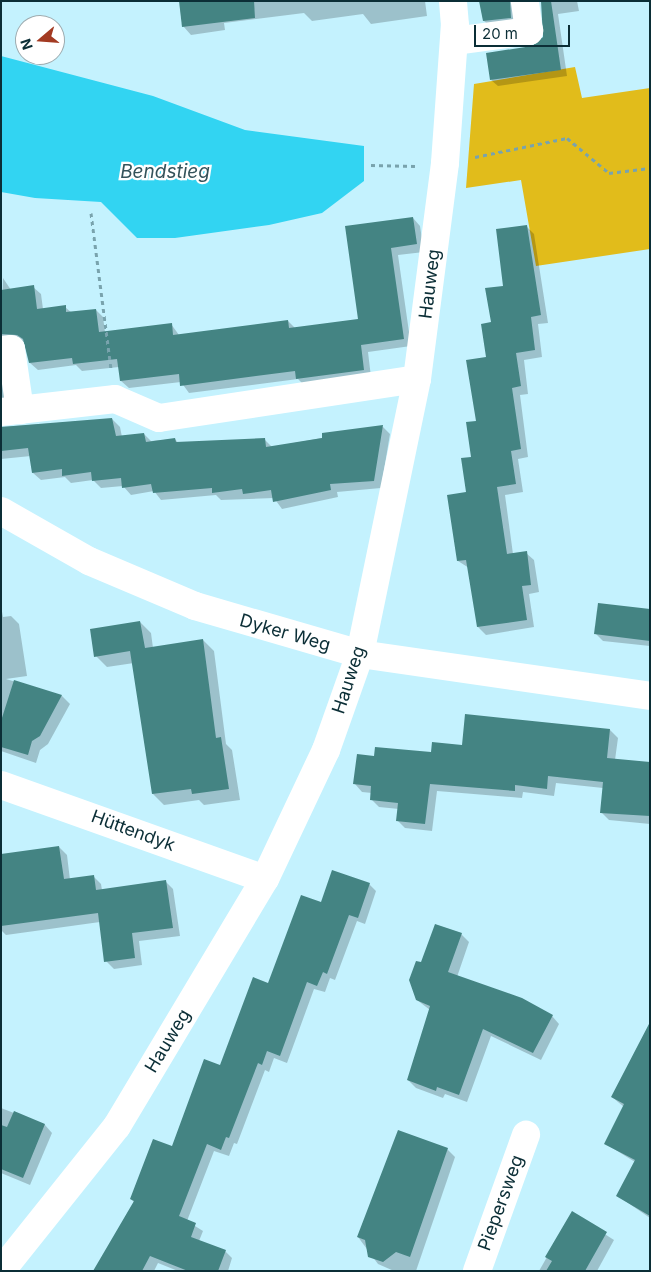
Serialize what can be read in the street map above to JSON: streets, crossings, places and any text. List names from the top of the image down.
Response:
{
  "streets": {
    "street": [
      "Hauweg",
      "Dyker Weg",
      "Hüttendyk",
      "Piepersweg"
    ]
  },
  "crossings": [
    ["Hauweg", "Dyker Weg"],
    ["Hauweg", "Hüttendyk"]
  ],
  "water": ["Bendstieg"],
  "scale_bar": "20 m",
  "north": "left"
}
